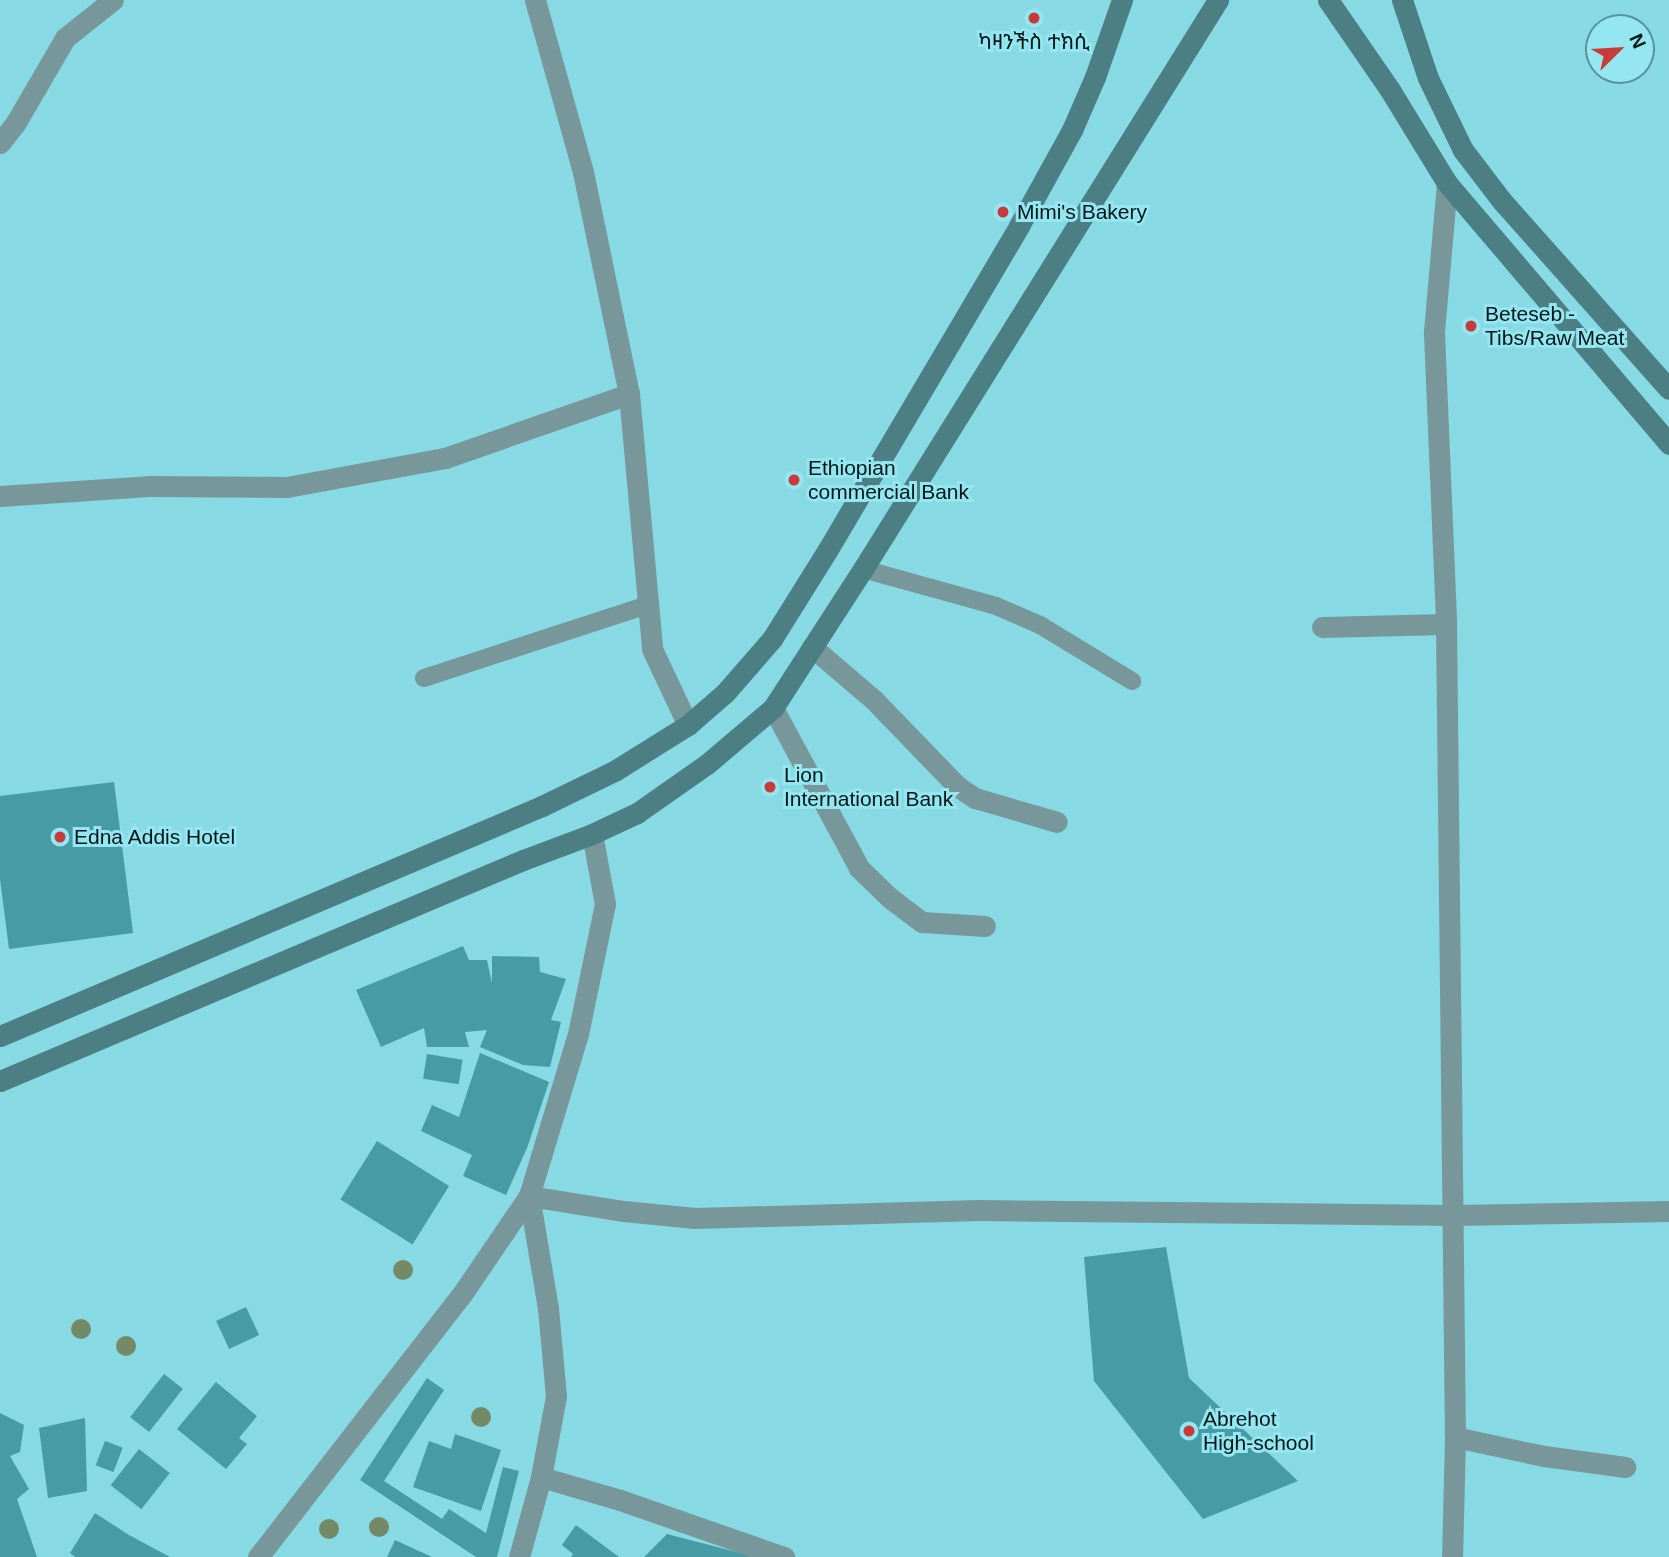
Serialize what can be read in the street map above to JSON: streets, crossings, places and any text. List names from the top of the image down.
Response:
{
  "places": [
    "ካዛንችስ ተክሲ",
    "Mimi's Bakery",
    "Beteseb - Tibs/Raw Meat",
    "Ethiopian commercial Bank",
    "Lion International Bank",
    "Edna Addis Hotel",
    "Abrehot High-school"
  ],
  "north": "top right"
}
